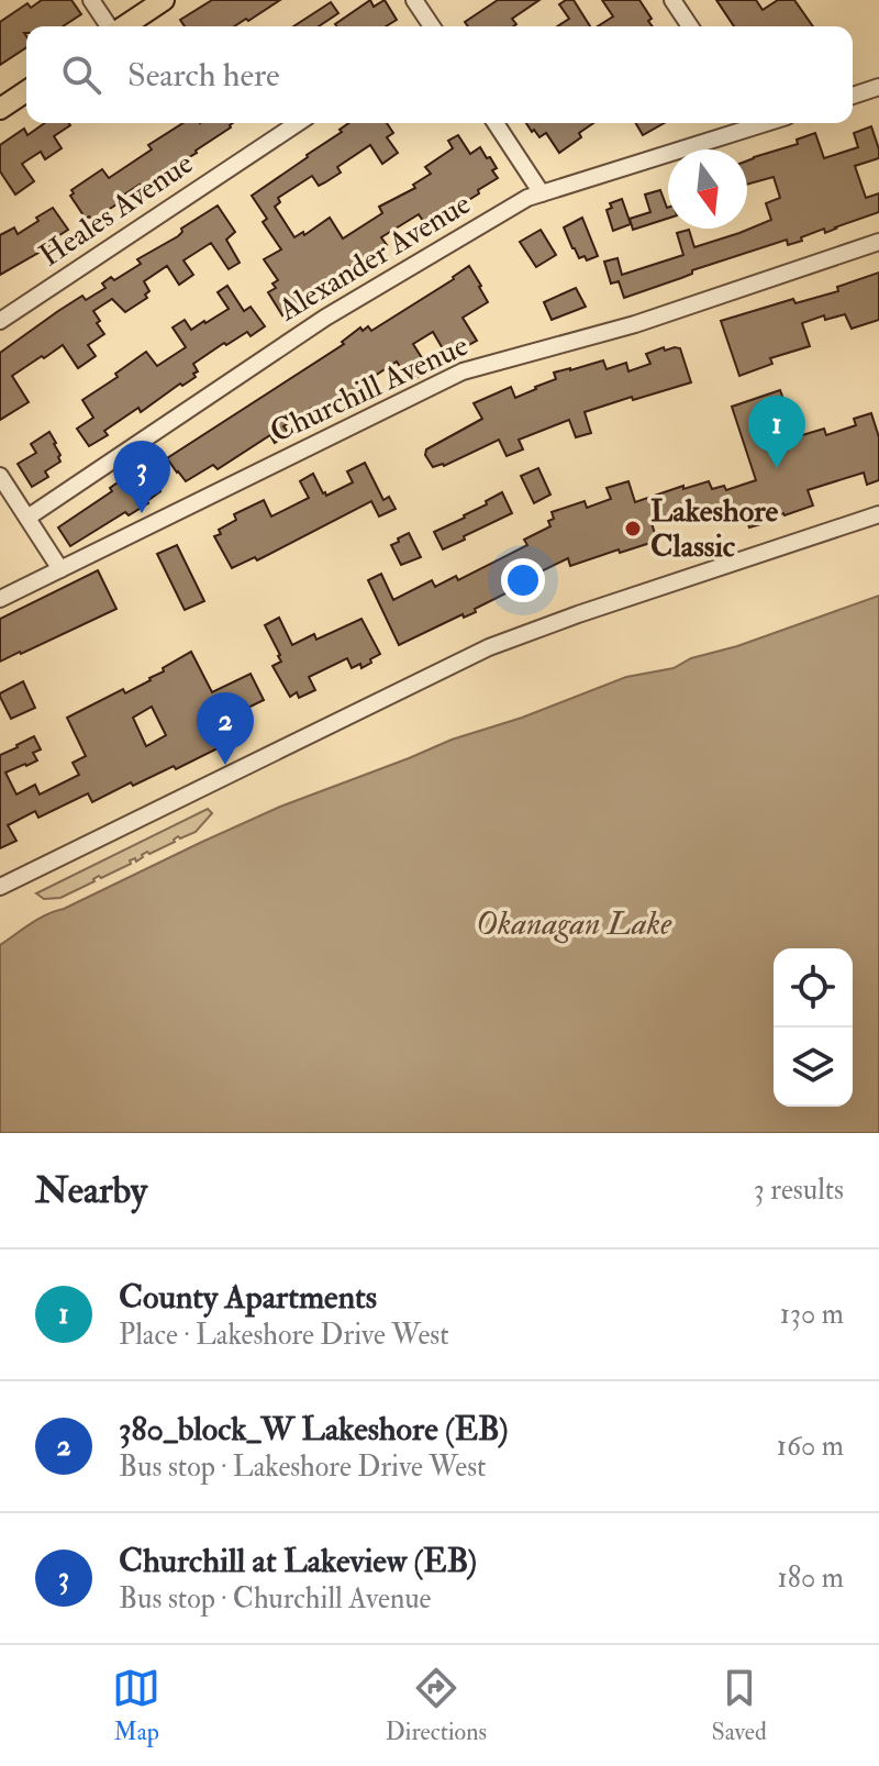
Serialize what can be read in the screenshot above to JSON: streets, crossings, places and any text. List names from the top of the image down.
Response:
{
  "streets": {
    "street": ["Heales Avenue", "Alexander Avenue", "Churchill Avenue"]
  },
  "water": ["Okanagan Lake"],
  "places": ["Lakeshore Classic"],
  "north": "bottom",
  "page": {
    "search": "Search here",
    "pins": ["1", "3", "2"],
    "heading": ["Nearby", "3 results"],
    "list": [
      {
        "mark": "1",
        "name": "County Apartments",
        "note": "Place · Lakeshore Drive West",
        "value": "130 m"
      },
      {
        "mark": "2",
        "name": "380_block_W Lakeshore (EB)",
        "note": "Bus stop · Lakeshore Drive West",
        "value": "160 m"
      },
      {
        "mark": "3",
        "name": "Churchill at Lakeview (EB)",
        "note": "Bus stop · Churchill Avenue",
        "value": "180 m"
      }
    ],
    "nav": ["Map", "Directions", "Saved"]
  }
}
